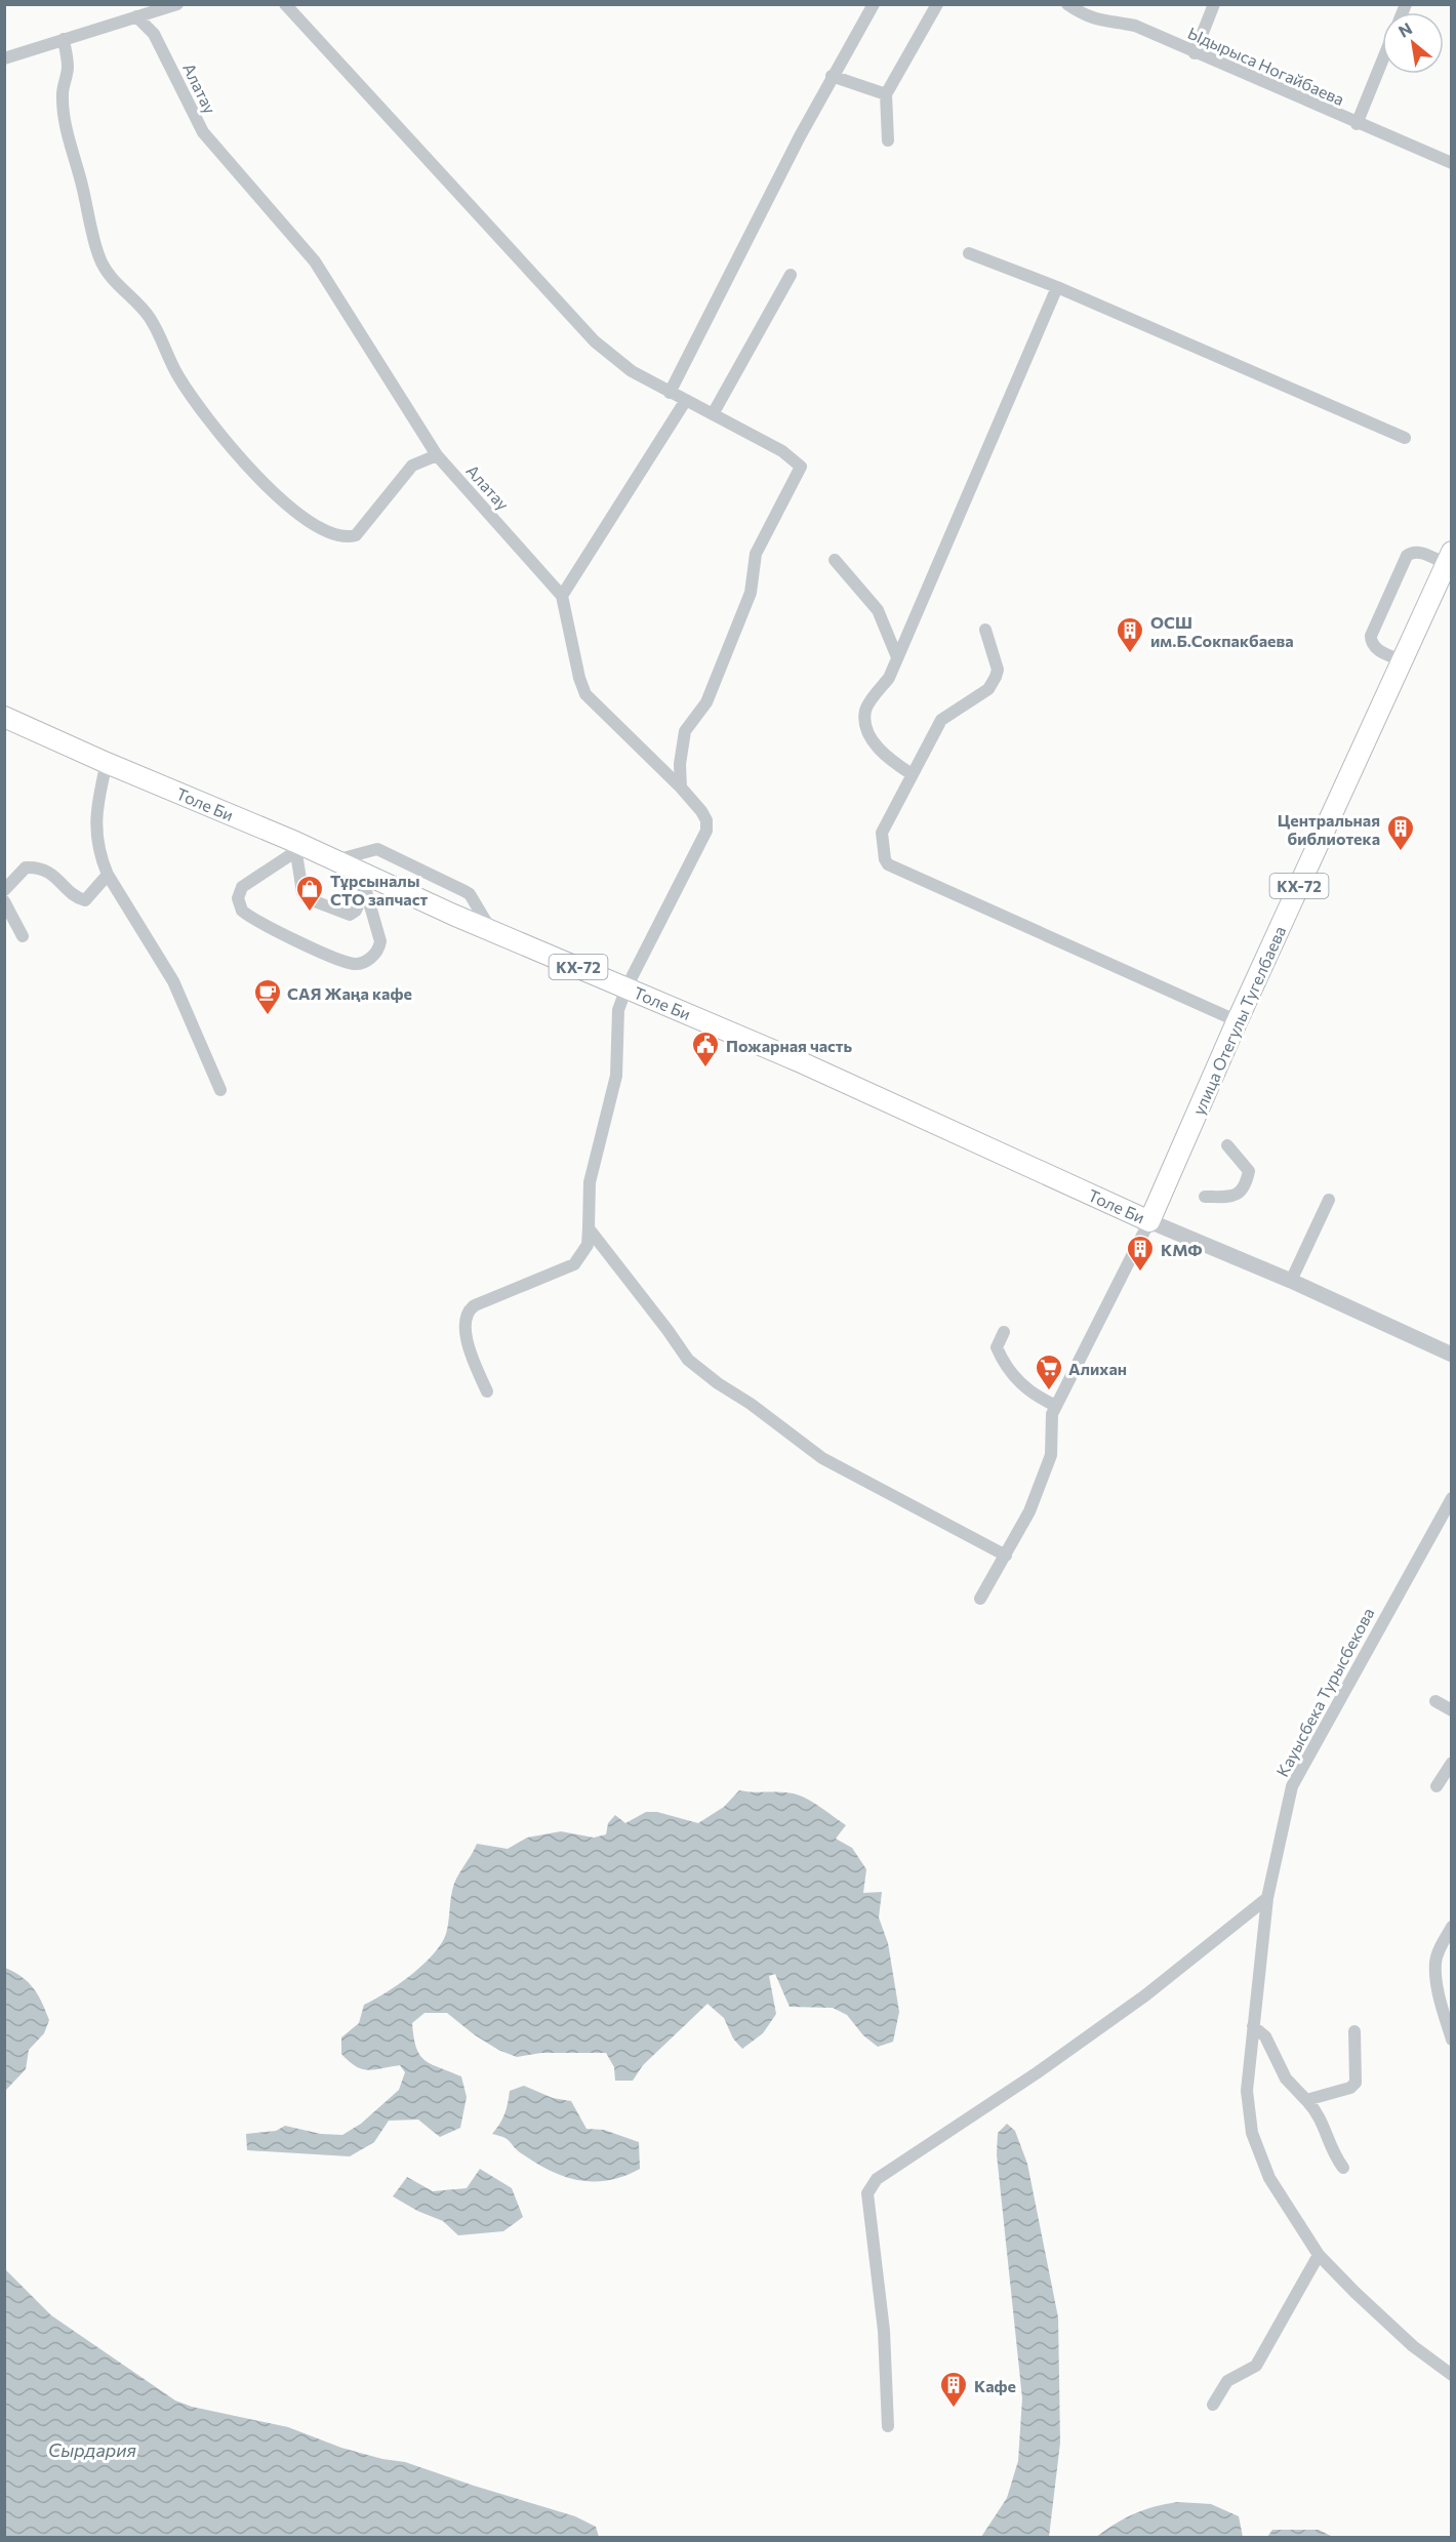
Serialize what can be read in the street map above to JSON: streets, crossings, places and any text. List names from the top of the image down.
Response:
{
  "streets": {
    "main road": ["Толе Би", "КХ-72", "улица Отегулы Тугелбаева"],
    "street": ["Ыдырыса Ногайбаева", "Алатау", "Кауысбека Турысбекова"]
  },
  "crossings": [
    ["Алатау", "Толе Би"],
    ["Толе Би", "улица Отегулы Тугелбаева"]
  ],
  "water": ["Сырдария"],
  "places": {
    "building": [
      "ОСШ им.Б.Сокпакбаева",
      "Центральная библиотека",
      "КМФ",
      "Кафе"
    ],
    "shop": ["Тұрсыналы СТО запчаст"],
    "cafe": ["САЯ Жаңа кафе"],
    "public building": ["Пожарная часть"],
    "supermarket": ["Алихан"]
  },
  "north": "top left"
}
